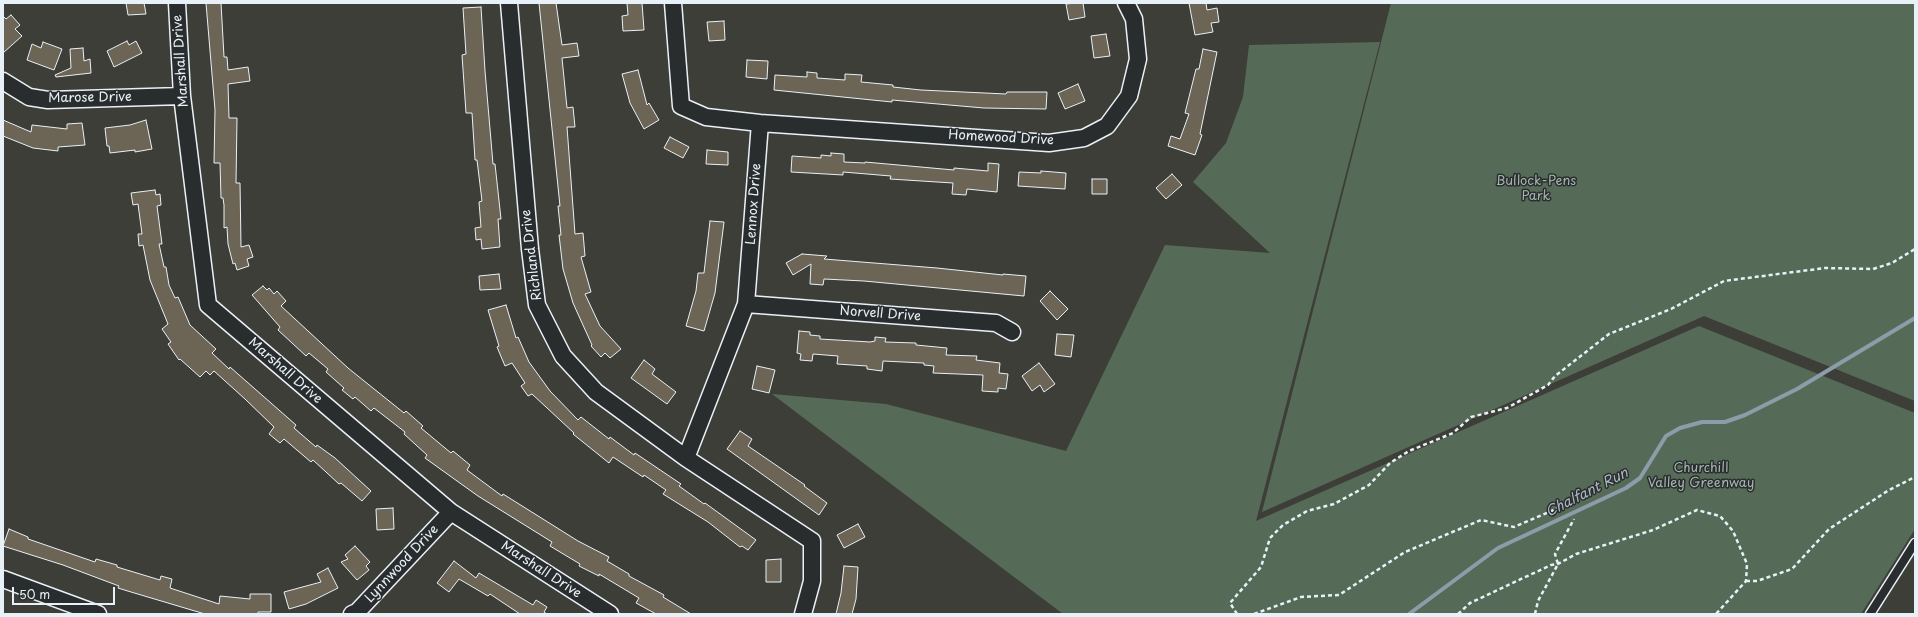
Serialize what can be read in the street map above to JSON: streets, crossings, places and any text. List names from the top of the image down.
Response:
{
  "streets": {
    "street": [
      "Marshall Drive",
      "Marose Drive",
      "Homewood Drive",
      "Lennox Drive",
      "Richland Drive",
      "Norvell Drive",
      "Lynnwood Drive"
    ]
  },
  "crossings": [
    ["Marshall Drive", "Marose Drive"],
    ["Marshall Drive", "Lynnwood Drive"],
    ["Homewood Drive", "Lennox Drive"],
    ["Lennox Drive", "Richland Drive"],
    ["Lennox Drive", "Norvell Drive"]
  ],
  "water": ["Chalfant Run"],
  "parks": ["Bullock-Pens Park", "Churchill Valley Greenway"],
  "scale_bar": "50 m"
}
